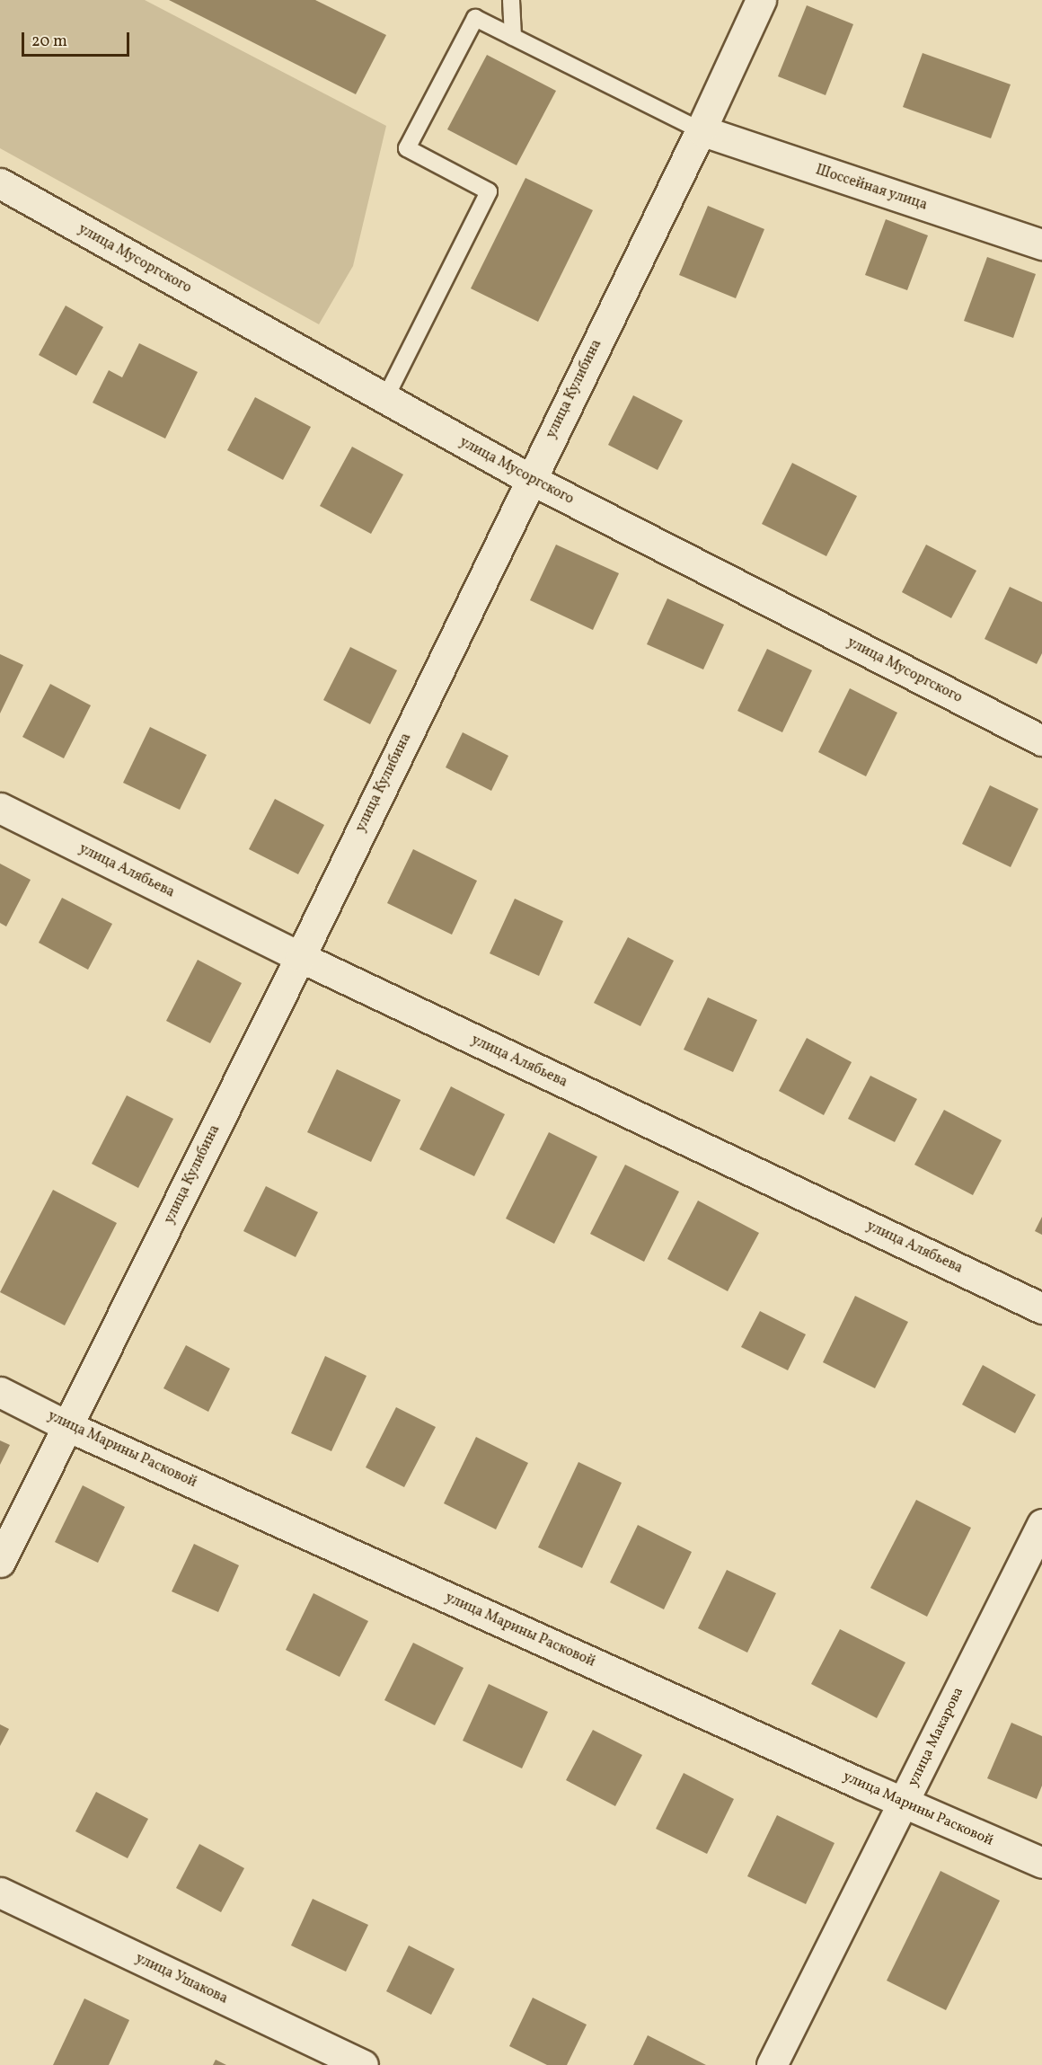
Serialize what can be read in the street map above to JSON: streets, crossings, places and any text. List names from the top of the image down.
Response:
{
  "streets": {
    "street": [
      "Шоссейная улица",
      "улица Мусоргского",
      "улица Кулибина",
      "улица Алябьева",
      "улица Марины Расковой",
      "улица Макарова",
      "улица Ушакова"
    ]
  },
  "crossings": [
    ["Шоссейная улица", "улица Кулибина"],
    ["улица Мусоргского", "улица Кулибина"],
    ["улица Кулибина", "улица Алябьева"],
    ["улица Кулибина", "улица Марины Расковой"],
    ["улица Марины Расковой", "улица Макарова"]
  ],
  "scale_bar": "20 m"
}
